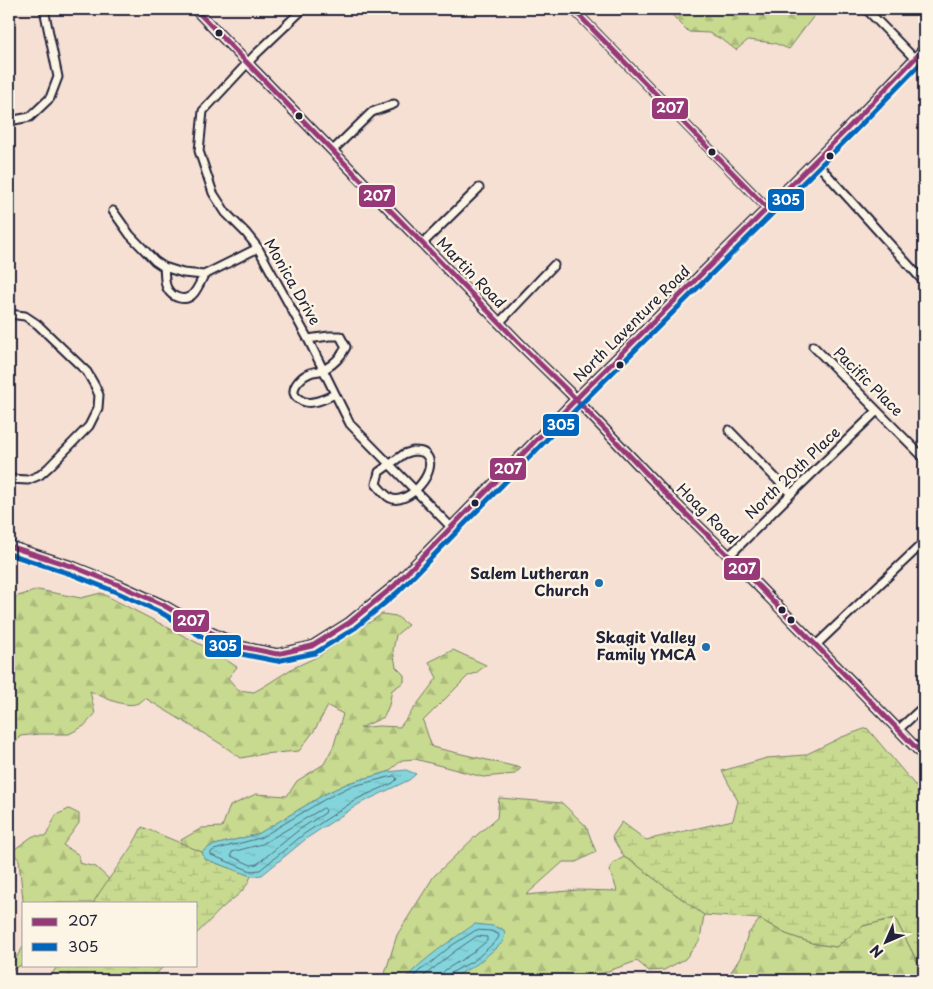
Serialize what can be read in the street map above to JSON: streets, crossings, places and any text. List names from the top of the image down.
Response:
{
  "streets": {
    "street": [
      "Martin Road",
      "Monica Drive",
      "North Laventure Road",
      "Pacific Place",
      "North 20th Place",
      "Hoag Road"
    ]
  },
  "crossings": [
    ["Martin Road", "Monica Drive"],
    ["Martin Road", "North Laventure Road"],
    ["Martin Road", "Hoag Road"],
    ["Monica Drive", "North Laventure Road"],
    ["North Laventure Road", "Hoag Road"],
    ["Pacific Place", "North 20th Place"],
    ["North 20th Place", "Hoag Road"]
  ],
  "places": ["Salem Lutheran Church", "Skagit Valley Family YMCA"],
  "lines": ["transit line 207", "transit line 305"],
  "legend": ["207", "305"],
  "north": "bottom left"
}
